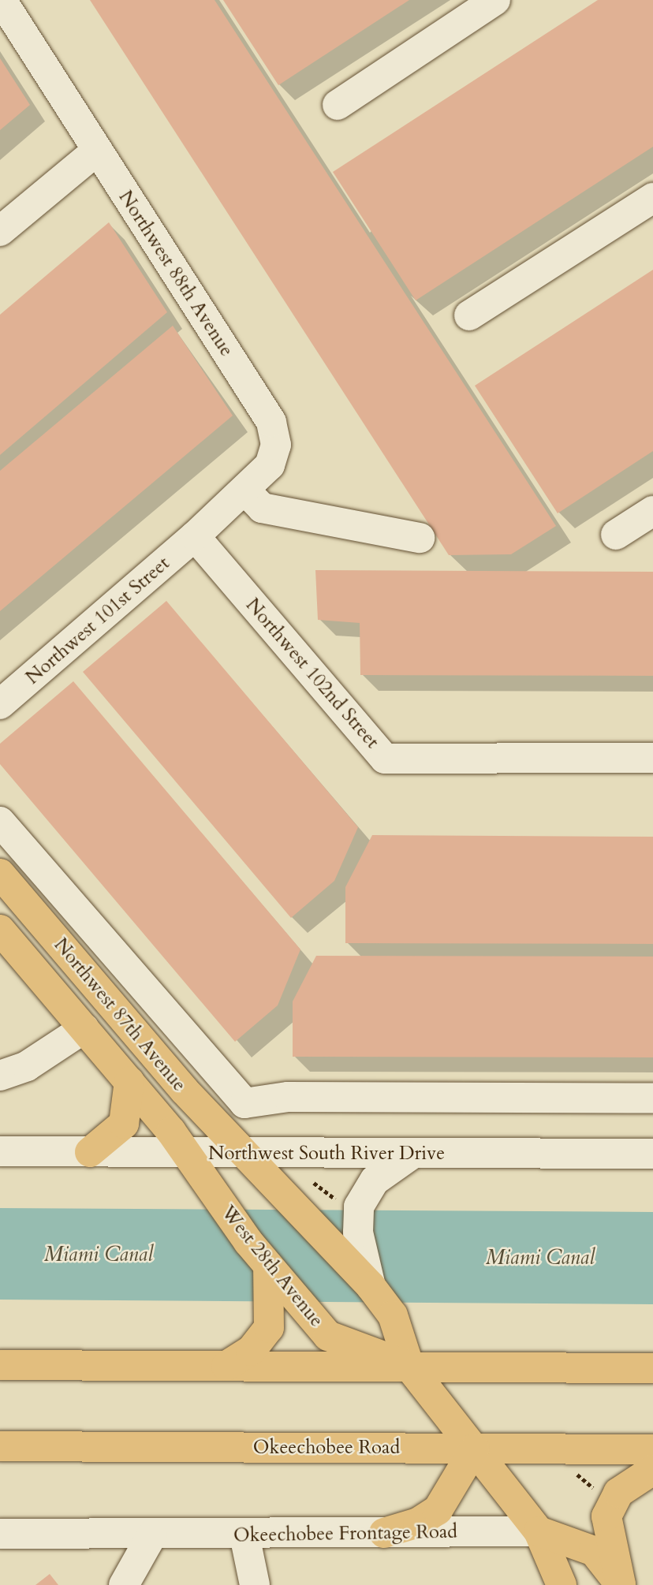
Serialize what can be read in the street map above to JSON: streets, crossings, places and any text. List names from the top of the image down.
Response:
{
  "streets": {
    "main road": ["Northwest 87th Avenue", "West 28th Avenue", "Okeechobee Road"],
    "street": [
      "Northwest 88th Avenue",
      "Northwest 101st Street",
      "Northwest 102nd Street",
      "Northwest South River Drive",
      "Okeechobee Frontage Road"
    ]
  },
  "crossings": [
    ["Northwest 88th Avenue", "Northwest 101st Street"],
    ["Northwest 88th Avenue", "Northwest 102nd Street"],
    ["Northwest 101st Street", "Northwest 102nd Street"],
    ["Northwest 87th Avenue", "Northwest South River Drive"],
    ["Northwest 87th Avenue", "West 28th Avenue"],
    ["Northwest South River Drive", "West 28th Avenue"]
  ],
  "water": ["Miami Canal"]
}
